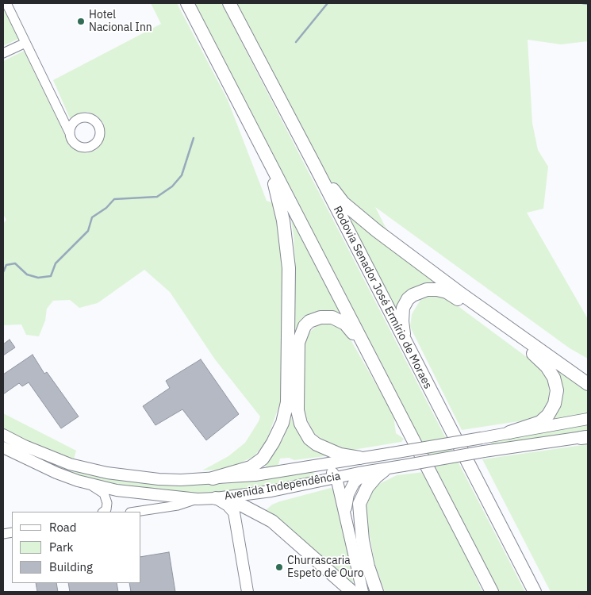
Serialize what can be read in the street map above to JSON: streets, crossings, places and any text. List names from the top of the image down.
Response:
{
  "streets": {
    "highway": ["Rodovia Senador José Ermírio de Moraes"],
    "main road": ["Avenida Independência"]
  },
  "places": ["Hotel Nacional Inn", "Churrascaria Espeto de Ouro"],
  "legend": ["Road", "Park", "Building"]
}
